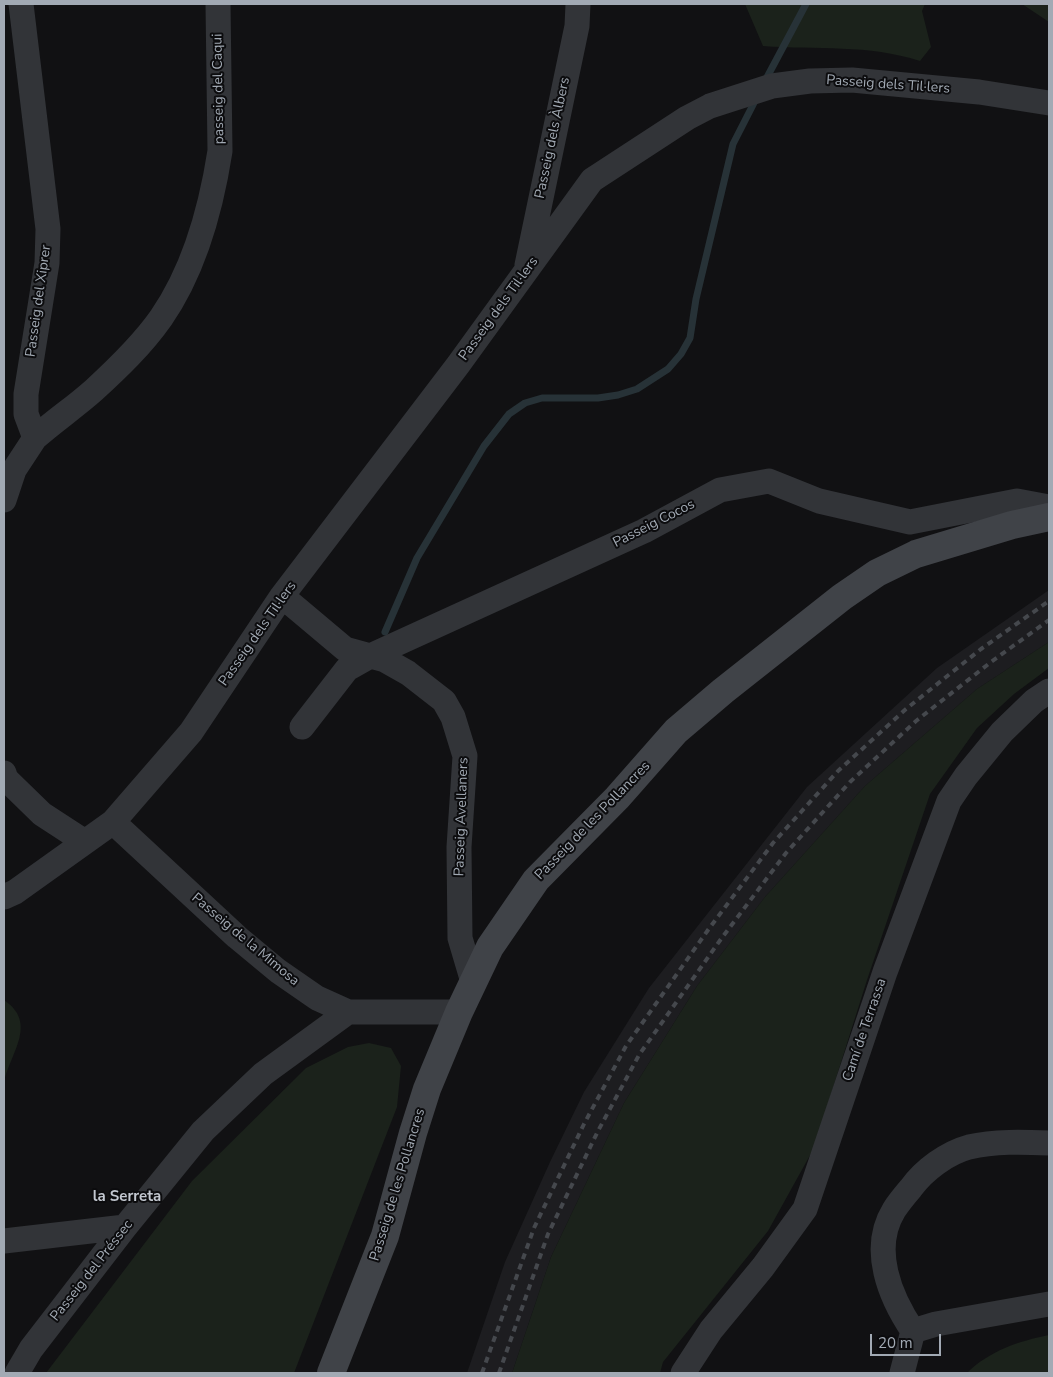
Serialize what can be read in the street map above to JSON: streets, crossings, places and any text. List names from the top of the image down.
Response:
{
  "streets": {
    "street": [
      "Passeig dels Til·lers",
      "passeig del Caqui",
      "Passeig dels Àlbers",
      "Passeig del Xiprer",
      "Passeig Cocos",
      "Passeig Avellaners",
      "Passeig de les Pollancres",
      "Passeig de la Mimosa",
      "Camí de Terrassa",
      "Passeig del Préssec"
    ]
  },
  "crossings": [
    ["Passeig dels Til·lers", "Passeig dels Àlbers"],
    ["Passeig dels Til·lers", "Passeig Avellaners"],
    ["Passeig dels Til·lers", "Passeig de la Mimosa"],
    ["passeig del Caqui", "Passeig del Xiprer"],
    ["Passeig Cocos", "Passeig Avellaners"],
    ["Passeig Avellaners", "Passeig de les Pollancres"],
    ["Passeig de les Pollancres", "Passeig de la Mimosa"],
    ["Passeig de la Mimosa", "Passeig del Préssec"]
  ],
  "districts": ["la Serreta"],
  "scale_bar": "20 m"
}
